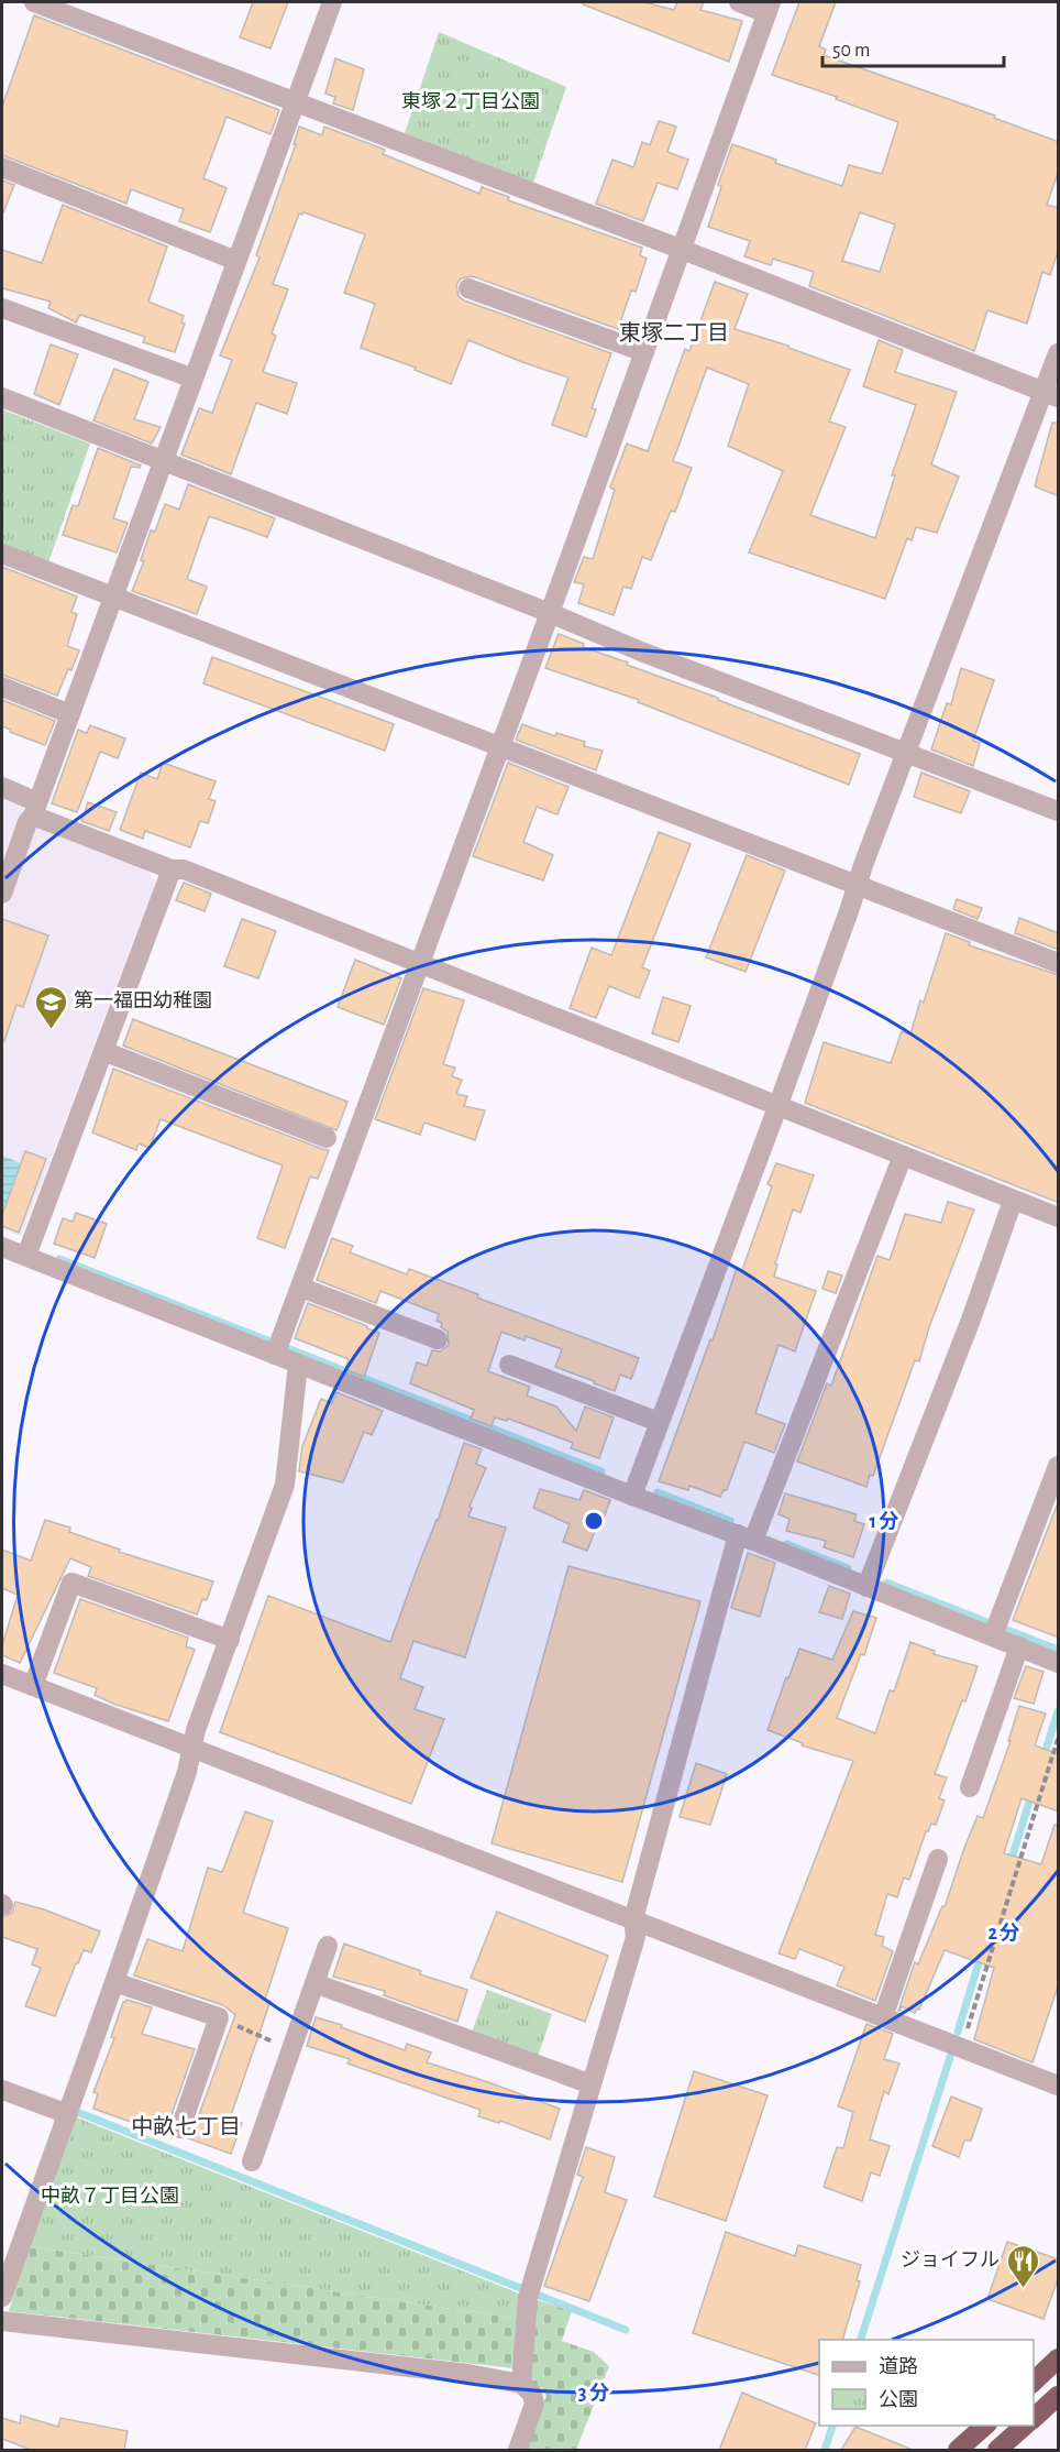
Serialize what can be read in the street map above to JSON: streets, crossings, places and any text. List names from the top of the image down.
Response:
{
  "districts": ["東塚二丁目", "中畝七丁目"],
  "parks": ["東塚２丁目公園", "中畝７丁目公園"],
  "places": {
    "school or university": ["第一福田幼稚園"],
    "restaurant": ["ジョイフル"]
  },
  "legend": ["道路", "公園"],
  "scale_bar": "50 m",
  "rings": ["1 分", "2 分", "3 分"]
}
